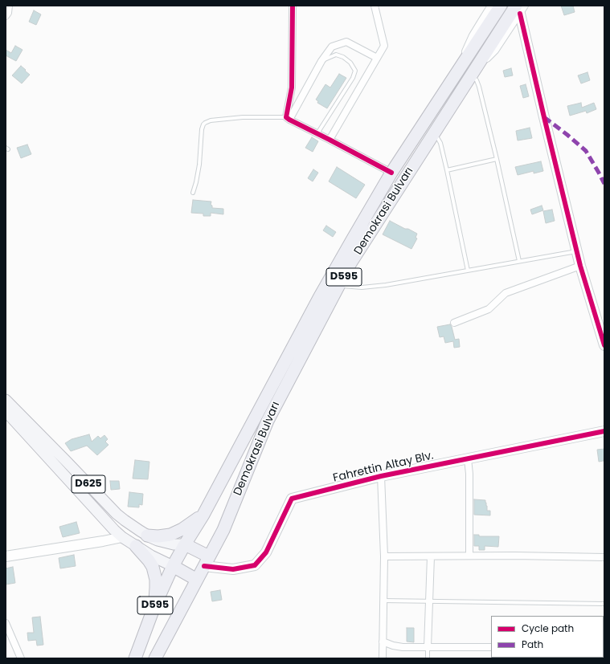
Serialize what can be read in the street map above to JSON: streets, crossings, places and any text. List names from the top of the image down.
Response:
{
  "streets": {
    "highway": ["Demokrasi Bulvarı", "D595"],
    "main road": ["D625"],
    "street": ["Fahrettin Altay Blv."]
  },
  "crossings": [
    ["Demokrasi Bulvarı", "D595"],
    ["Demokrasi Bulvarı", "Fahrettin Altay Blv."],
    ["Demokrasi Bulvarı", "D625"],
    ["D595", "Fahrettin Altay Blv."],
    ["D595", "D625"]
  ],
  "legend": ["Cycle path", "Path"]
}
